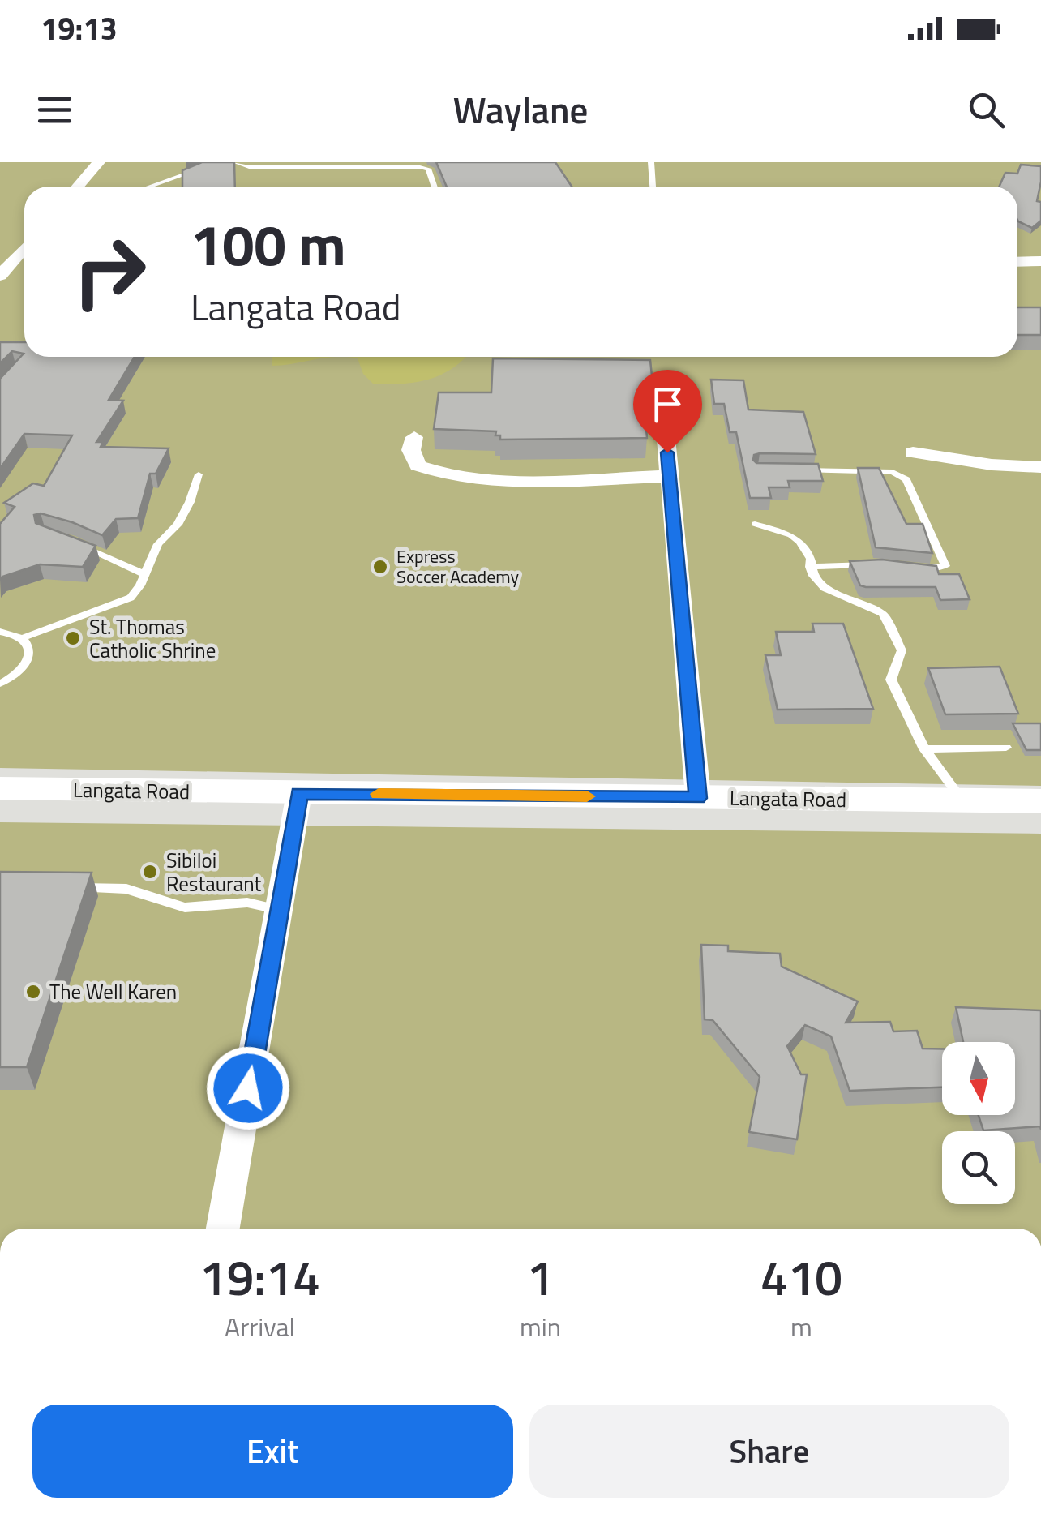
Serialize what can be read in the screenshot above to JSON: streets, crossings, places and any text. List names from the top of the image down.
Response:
{
  "streets": {
    "main road": ["Langata Road"]
  },
  "places": [
    "Express Soccer Academy",
    "St. Thomas Catholic Shrine",
    "Sibiloi Restaurant",
    "The Well Karen"
  ],
  "north": "bottom",
  "page": {
    "status": "19:13",
    "header": "Waylane",
    "turn": ["100 m", "Langata Road"],
    "eta": [
      "19:14",
      "Arrival",
      "1",
      "min",
      "410",
      "m"
    ],
    "buttons": ["Exit", "Share"]
  }
}
